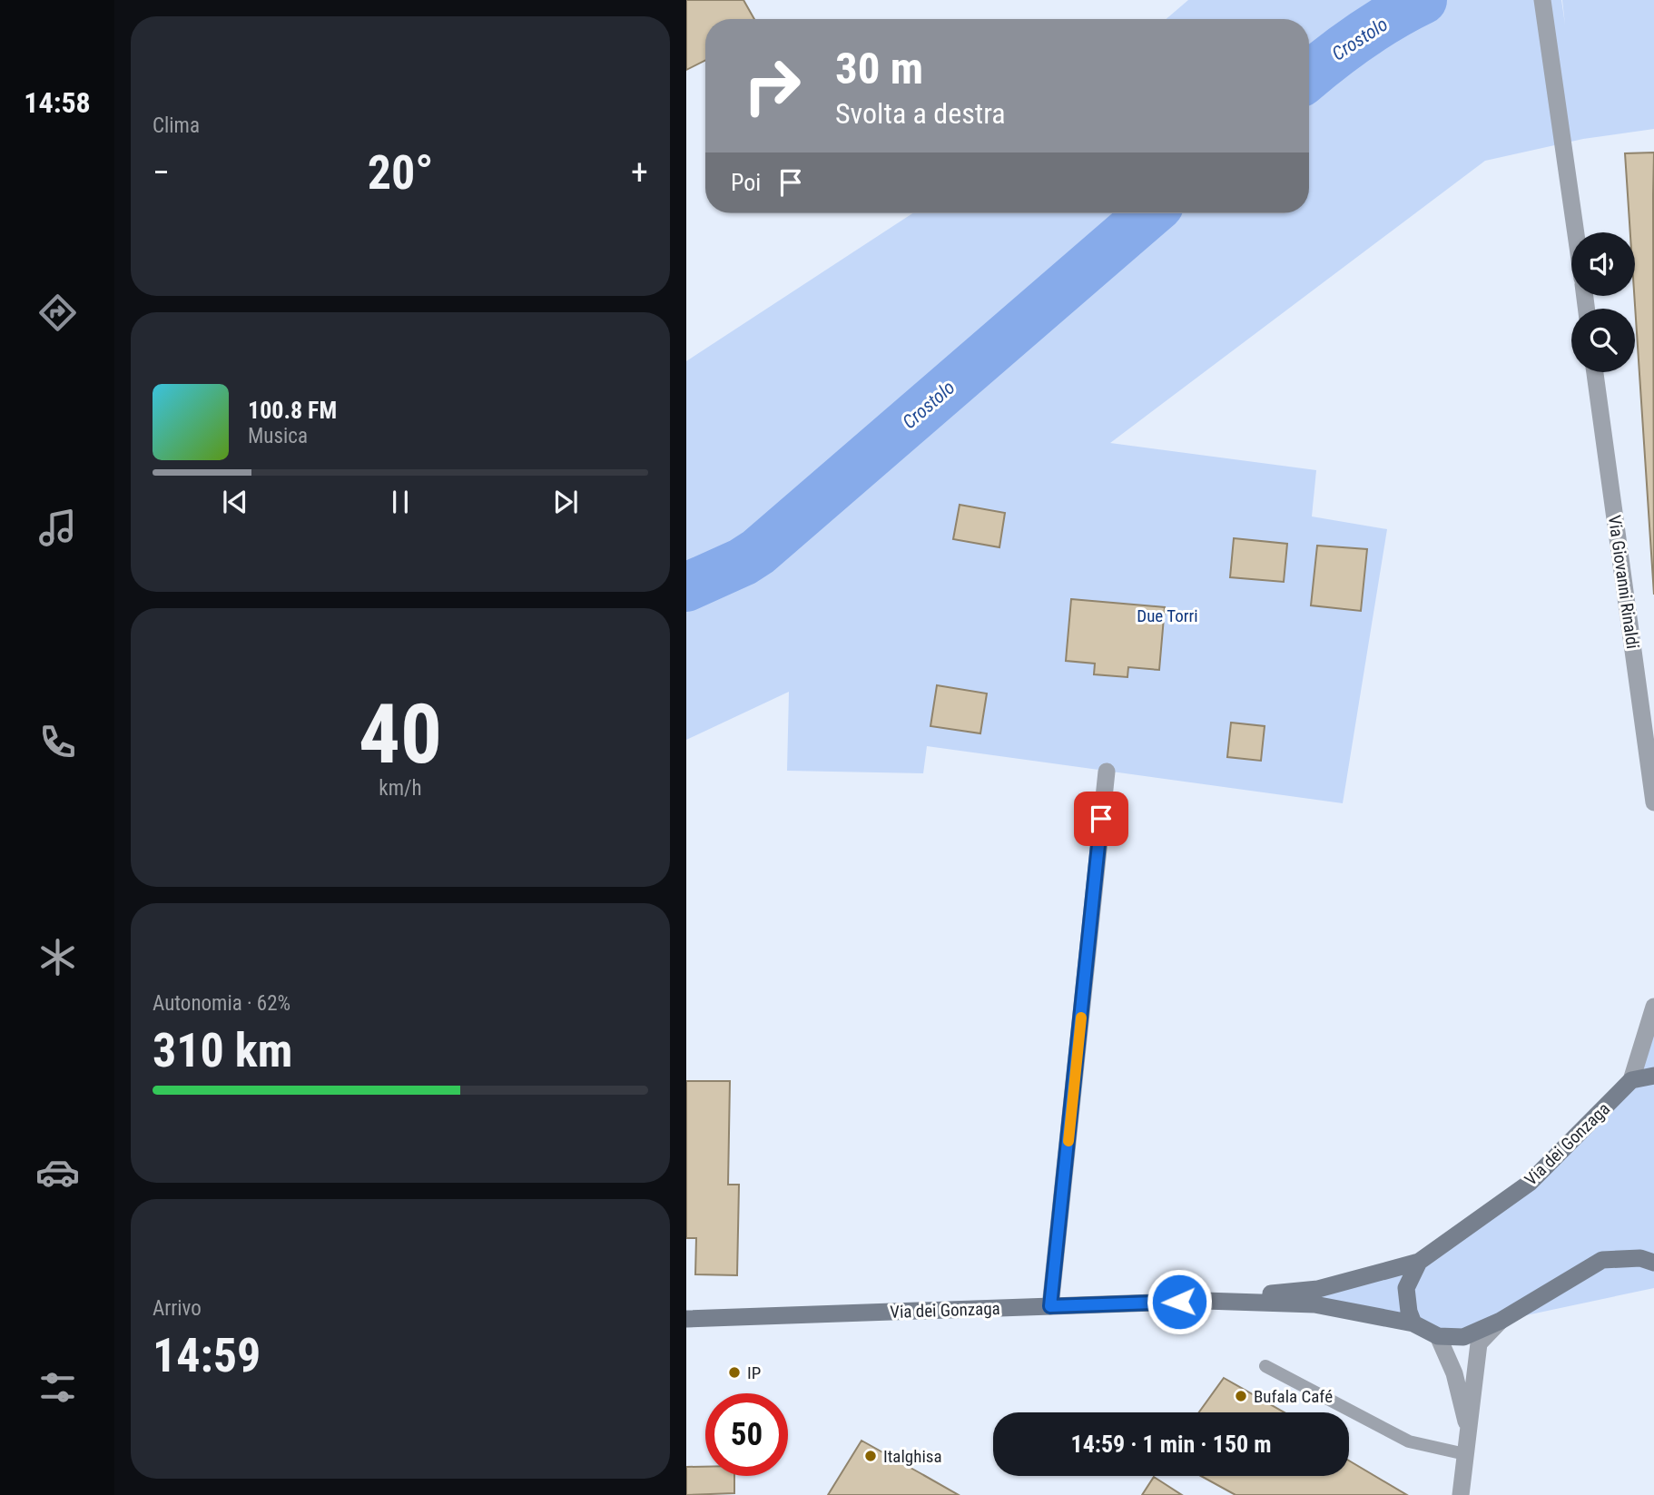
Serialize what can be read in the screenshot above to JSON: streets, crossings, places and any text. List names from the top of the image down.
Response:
{
  "streets": {
    "main road": ["Via dei Gonzaga"],
    "street": ["Via Giovanni Rinaldi"]
  },
  "water": ["Crostolo"],
  "parks": ["Due Torri"],
  "places": ["IP", "Bufala Café", "Italghisa"],
  "page": {
    "tabs": "14:58",
    "tile": [
      "Clima",
      ["40", "km/h"],
      ["Autonomia · 62%", "310 km"],
      ["Arrivo", "14:59"]
    ],
    "turn": ["30 m", "Svolta a destra"],
    "heat": ["−", "20°", "+"],
    "then": "Poi",
    "song": ["100.8 FM", "Musica"],
    "limit": "50",
    "trip": "14:59 · 1 min · 150 m"
  }
}
